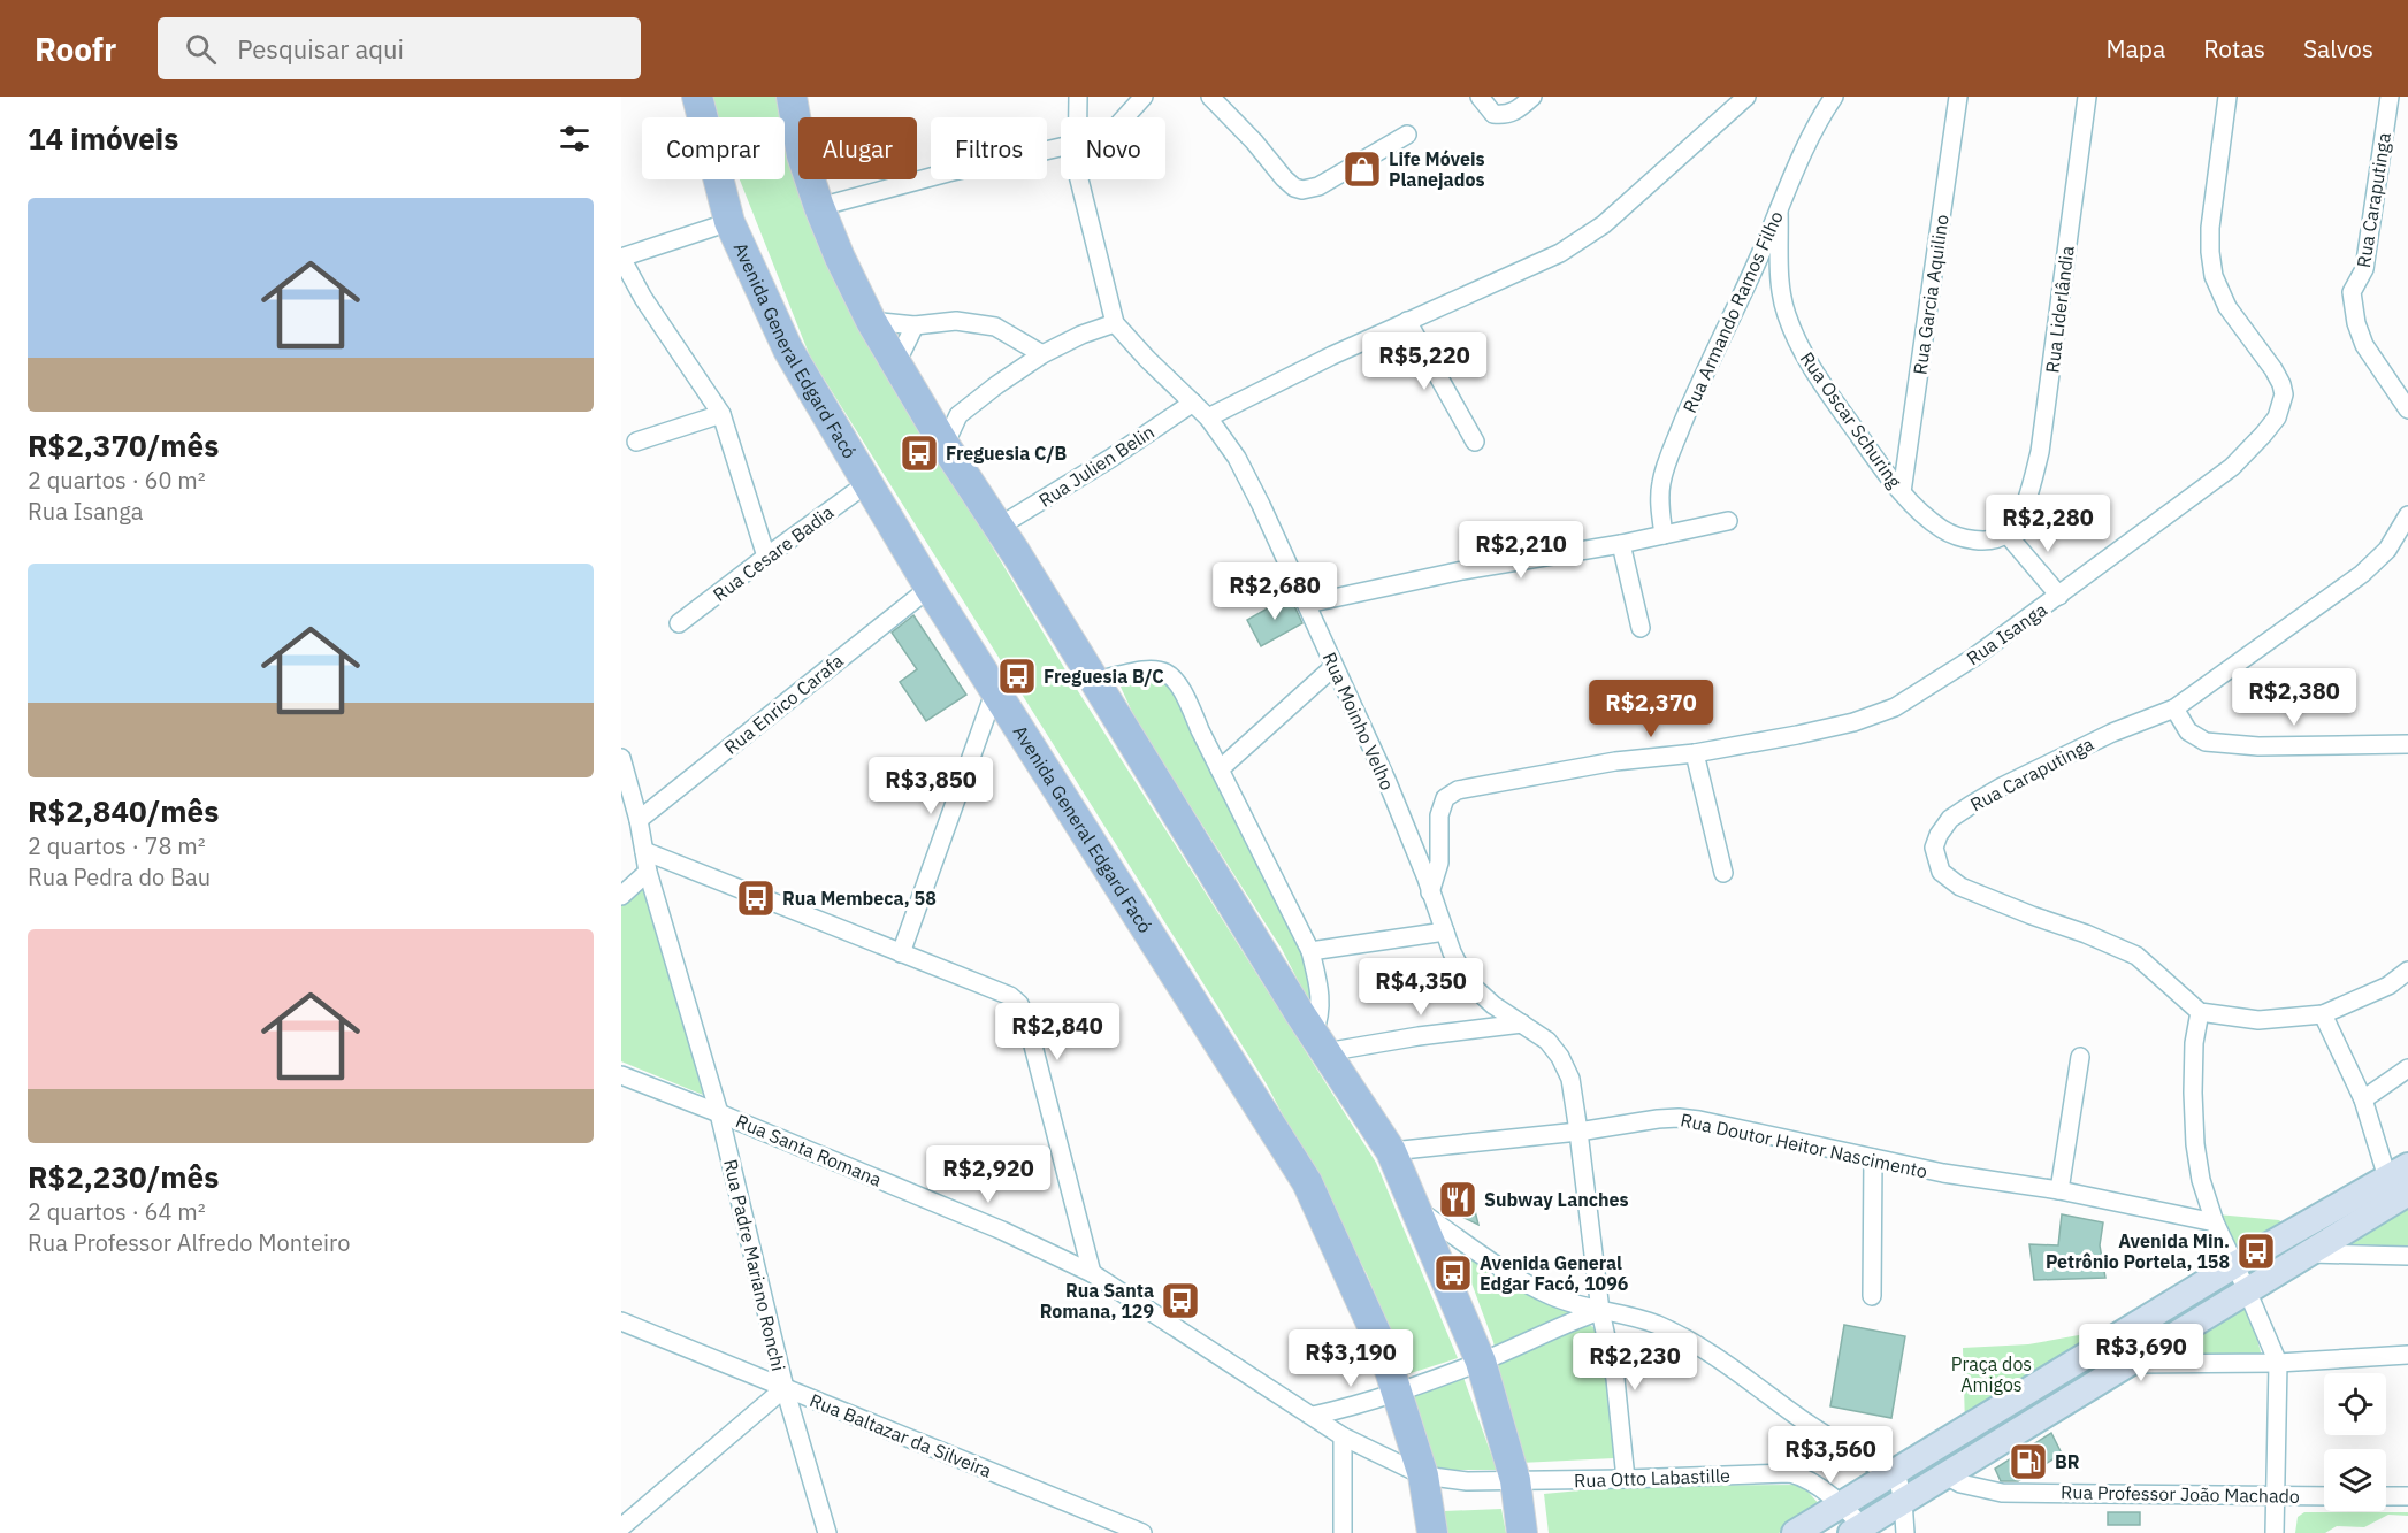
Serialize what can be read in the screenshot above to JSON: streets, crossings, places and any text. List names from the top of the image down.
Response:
{
  "streets": {
    "main road": ["Avenida General Edgard Facó"],
    "street": [
      "Rua Caraputinga",
      "Rua Garcia Aquilino",
      "Rua Liderlândia",
      "Rua Armando Ramos Filho",
      "Rua Oscar Schuring",
      "Rua Julien Belin",
      "Rua Cesare Badia",
      "Rua Isanga",
      "Rua Enrico Carafa",
      "Rua Moinho Velho",
      "Rua Doutor Heitor Nascimento",
      "Rua Santa Romana",
      "Rua Padre Mariano Ronchi",
      "Rua Baltazar da Silveira",
      "Rua Otto Labastille",
      "Rua Professor João Machado"
    ]
  },
  "crossings": [
    ["Rua Garcia Aquilino", "Rua Oscar Schuring"],
    ["Rua Liderlândia", "Rua Oscar Schuring"],
    ["Rua Armando Ramos Filho", "Rua Oscar Schuring"],
    ["Avenida General Edgard Facó", "Rua Cesare Badia"],
    ["Avenida General Edgard Facó", "Rua Enrico Carafa"],
    ["Avenida General Edgard Facó", "Rua Santa Romana"],
    ["Avenida General Edgard Facó", "Rua Otto Labastille"],
    ["Rua Julien Belin", "Rua Moinho Velho"],
    ["Rua Isanga", "Rua Moinho Velho"],
    ["Rua Enrico Carafa", "Rua Padre Mariano Ronchi"],
    ["Rua Moinho Velho", "Rua Doutor Heitor Nascimento"],
    ["Rua Moinho Velho", "Rua Otto Labastille"],
    ["Rua Santa Romana", "Rua Padre Mariano Ronchi"],
    ["Rua Santa Romana", "Rua Otto Labastille"],
    ["Rua Padre Mariano Ronchi", "Rua Baltazar da Silveira"]
  ],
  "parks": ["Praça dos Amigos"],
  "places": {
    "shop": ["Life Móveis Planejados"],
    "bus stop": [
      "Freguesia C/B",
      "Freguesia B/C",
      "Rua Membeca, 58",
      "Avenida Min. Petrônio Portela, 158",
      "Avenida General Edgar Facó, 1096",
      "Rua Santa Romana, 129"
    ],
    "restaurant": ["Subway Lanches"],
    "fuel station": ["BR"]
  },
  "page": {
    "header": "Roofr",
    "search": "Pesquisar aqui",
    "nav": ["Mapa", "Rotas", "Salvos"],
    "heading": "14 imóveis",
    "chip": [
      "Comprar",
      "Alugar",
      "Filtros",
      "Novo"
    ],
    "list": [
      {
        "name": "R$2,370/mês",
        "note": "2 quartos · 60 m² · Rua Isanga"
      },
      {
        "name": "R$2,840/mês",
        "note": "2 quartos · 78 m² · Rua Pedra do Bau"
      },
      {
        "name": "R$2,230/mês",
        "note": "2 quartos · 64 m² · Rua Professor Alfredo Monteiro"
      }
    ],
    "price": [
      "R$5,220",
      "R$2,280",
      "R$2,210",
      "R$2,680",
      "R$2,380",
      "R$2,370",
      "R$3,850",
      "R$4,350",
      "R$2,840",
      "R$2,920",
      "R$3,690",
      "R$3,190",
      "R$2,230",
      "R$3,560"
    ]
  }
}
